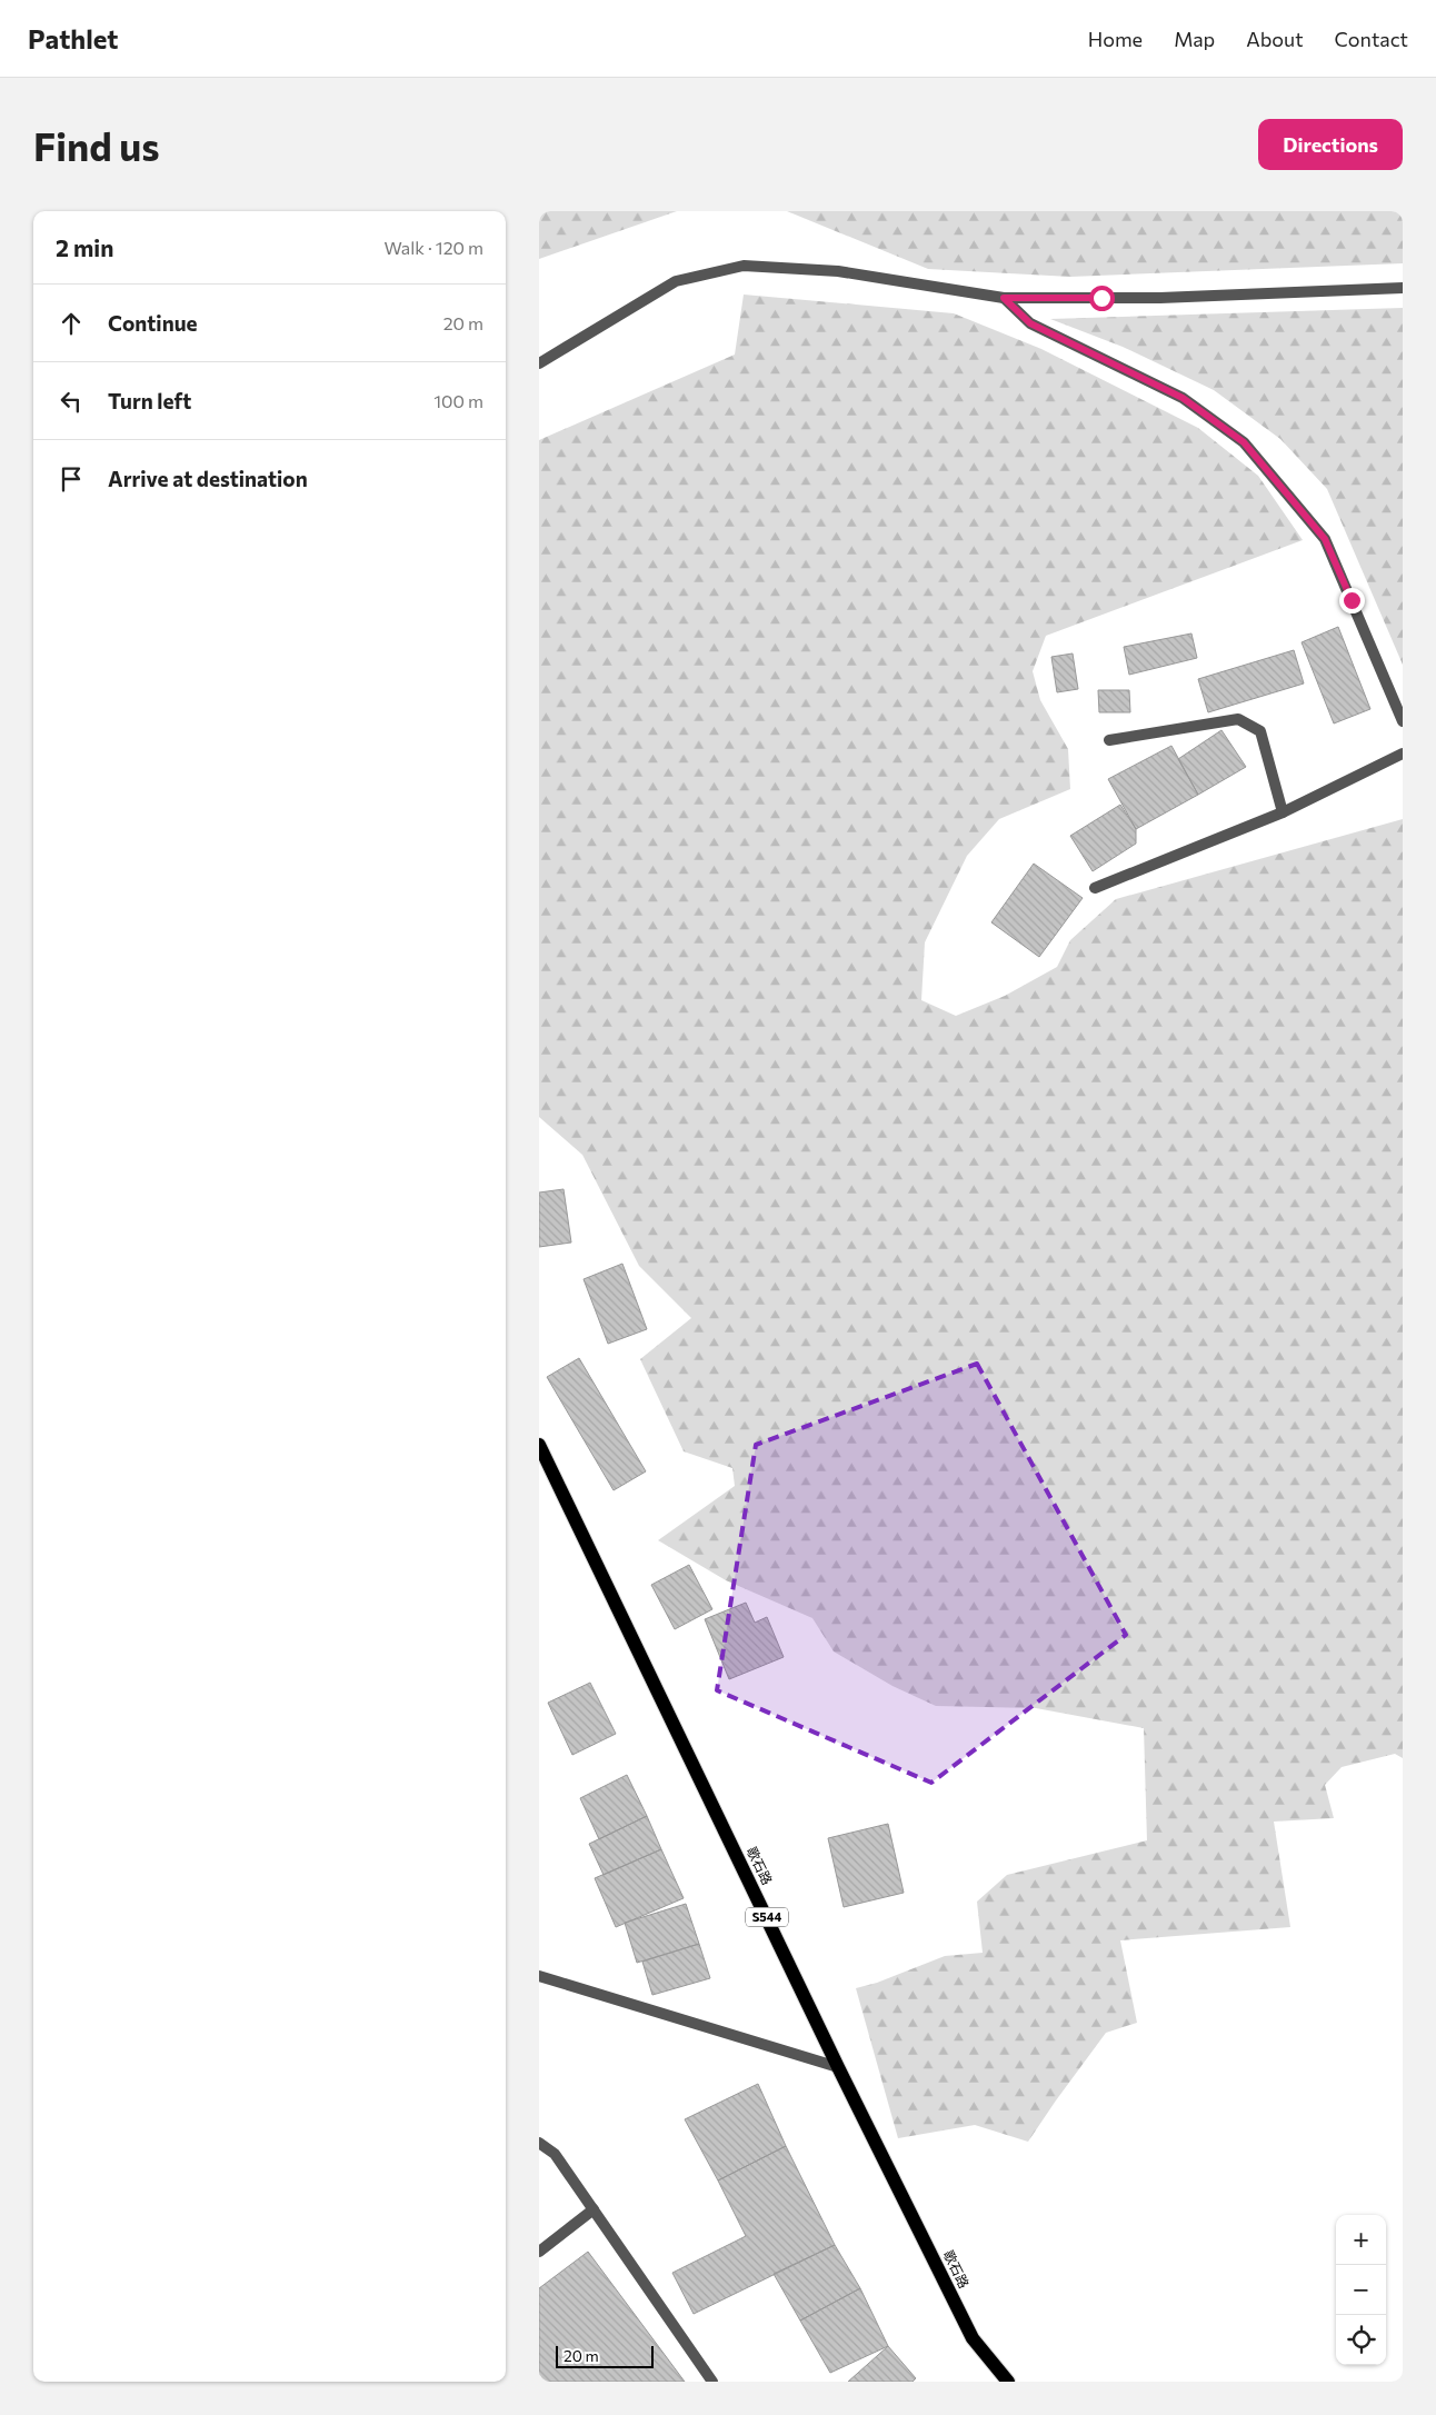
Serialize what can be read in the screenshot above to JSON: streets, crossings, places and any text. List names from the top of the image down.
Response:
{
  "streets": {
    "main road": ["歌石路", "S544"]
  },
  "scale_bar": "20 m",
  "page": {
    "header": "Pathlet",
    "nav": [
      "Home",
      "Map",
      "About",
      "Contact"
    ],
    "buttons": "Directions",
    "title": "Find us",
    "heading": ["2 min", "Walk · 120 m"],
    "list": [
      ["Continue", "20 m"],
      ["Turn left", "100 m"],
      "Arrive at destination"
    ],
    "map_buttons": ["+", "−"],
    "scale": "20 m"
  }
}
